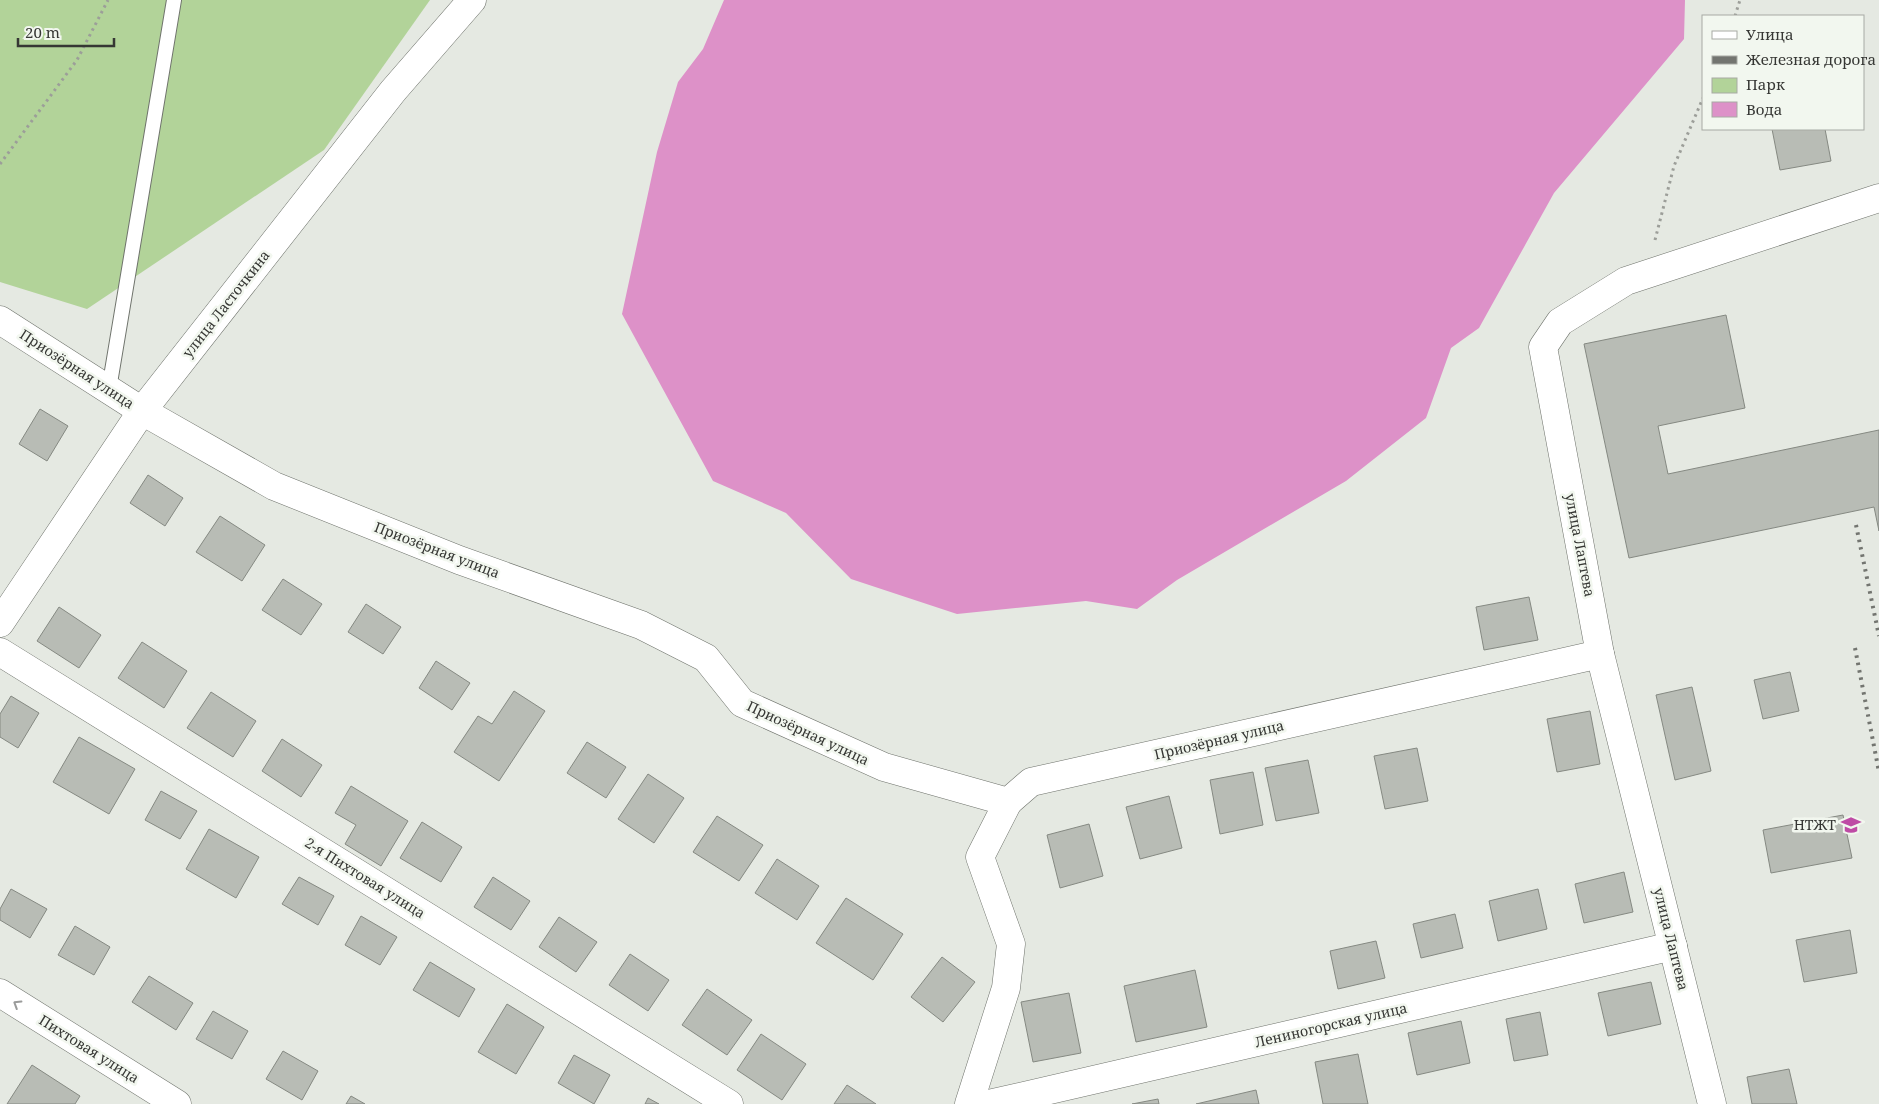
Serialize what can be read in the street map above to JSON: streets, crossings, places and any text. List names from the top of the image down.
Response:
{
  "streets": {
    "street": [
      "улица Ласточкина",
      "Приозёрная улица",
      "улица Лаптева",
      "2-я Пихтовая улица",
      "Лениногорская улица",
      "Пихтовая улица"
    ]
  },
  "crossings": [
    ["улица Ласточкина", "Приозёрная улица"],
    ["Приозёрная улица", "улица Лаптева"],
    ["улица Лаптева", "Лениногорская улица"]
  ],
  "one_way": ["Пихтовая улица"],
  "places": {
    "school or university": ["НТЖТ"]
  },
  "legend": [
    "Улица",
    "Железная дорога",
    "Парк",
    "Вода"
  ],
  "scale_bar": "20 m"
}
